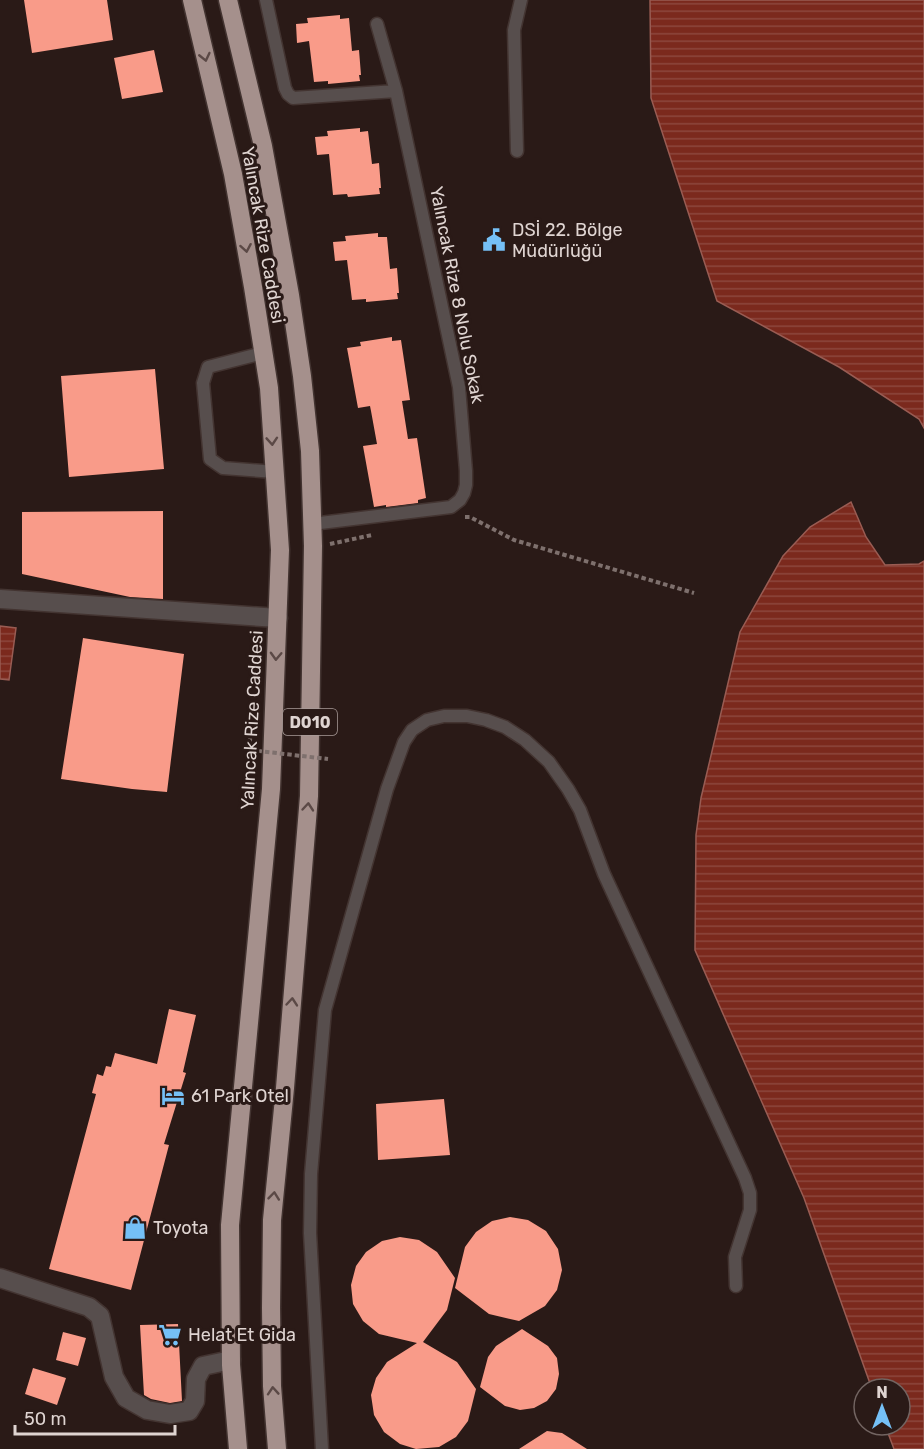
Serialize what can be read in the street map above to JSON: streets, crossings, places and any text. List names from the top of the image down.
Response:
{
  "streets": {
    "highway": ["Yalıncak Rize Caddesi", "D010"],
    "lane": ["Yalıncak Rize 8 Nolu Sokak"]
  },
  "crossings": [
    ["Yalıncak Rize Caddesi", "Yalıncak Rize 8 Nolu Sokak"]
  ],
  "places": {
    "public building": ["DSİ 22. Bölge Müdürlüğü"],
    "hotel": ["61 Park Otel"],
    "shop": ["Toyota"],
    "supermarket": ["Helat Et Gida"]
  },
  "scale_bar": "50 m",
  "north": "top"
}
